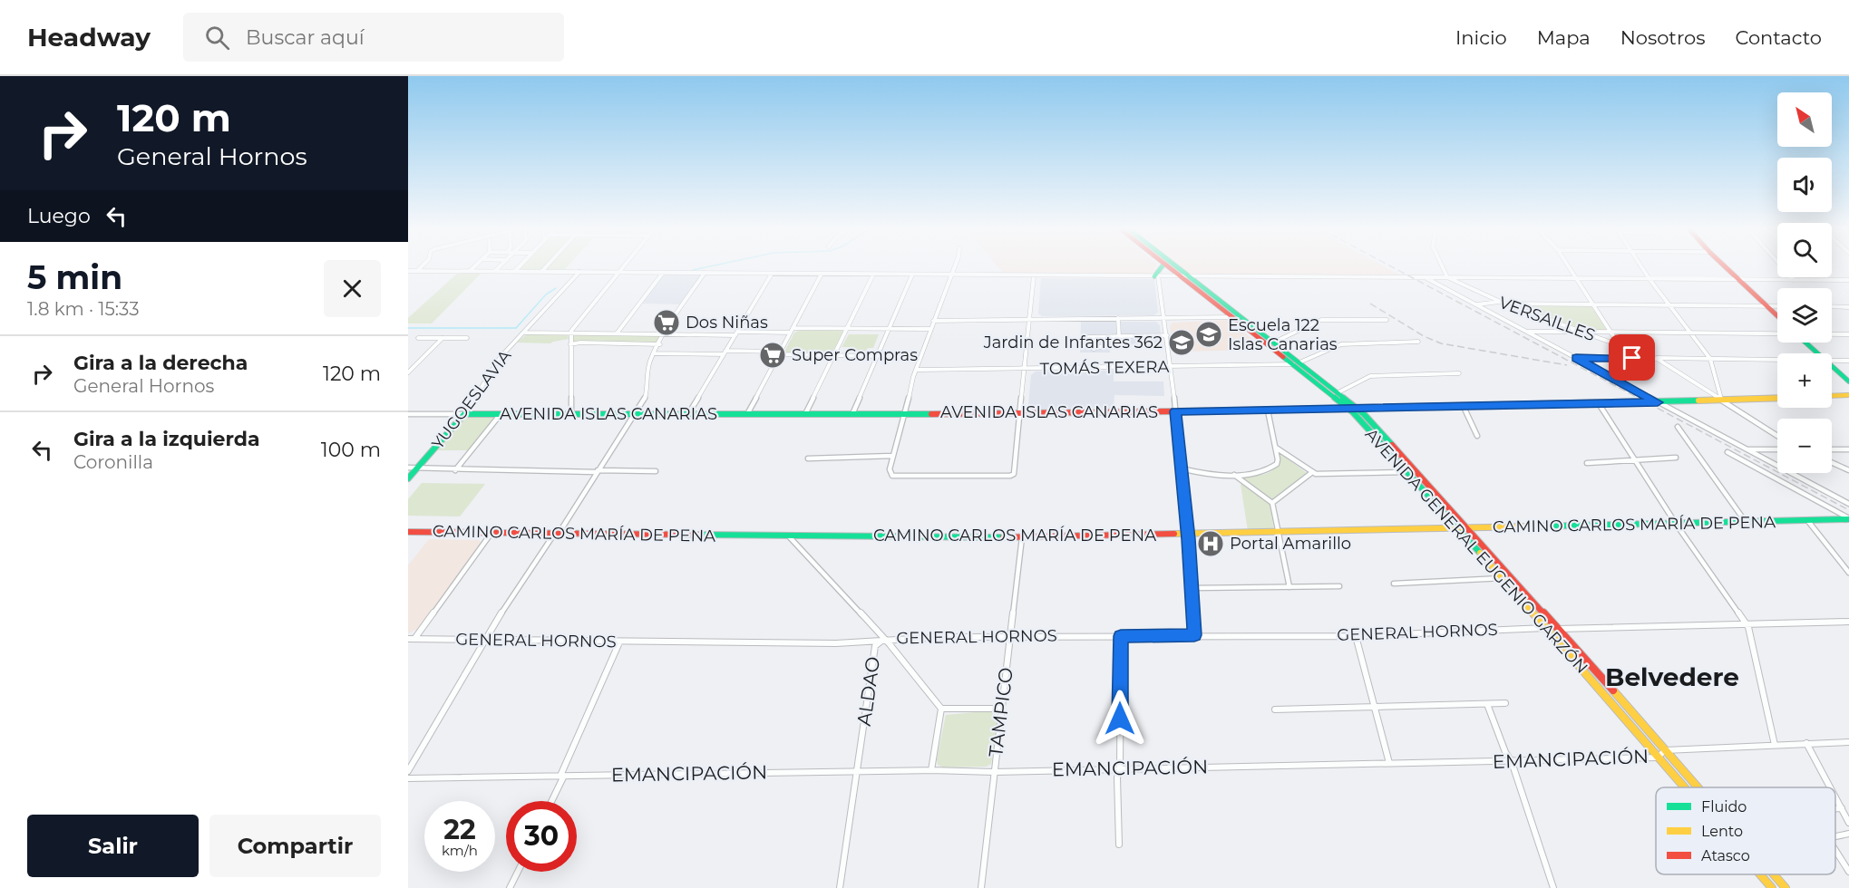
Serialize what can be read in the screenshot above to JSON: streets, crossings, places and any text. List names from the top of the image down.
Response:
{
  "streets": {
    "street": [
      "VERSAILLES",
      "TOMÁS TEXERA",
      "YUGOESLAVIA",
      "AVENIDA ISLAS CANARIAS",
      "CAMINO CARLOS MARÍA DE PENA",
      "AVENIDA GENERAL EUGENIO GARZÓN",
      "GENERAL HORNOS",
      "ALDAO",
      "TAMPICO",
      "EMANCIPACIÓN"
    ]
  },
  "crossings": [
    ["VERSAILLES", "AVENIDA ISLAS CANARIAS"],
    ["TOMÁS TEXERA", "AVENIDA GENERAL EUGENIO GARZÓN"],
    ["YUGOESLAVIA", "AVENIDA ISLAS CANARIAS"],
    ["AVENIDA ISLAS CANARIAS", "AVENIDA GENERAL EUGENIO GARZÓN"],
    ["CAMINO CARLOS MARÍA DE PENA", "AVENIDA GENERAL EUGENIO GARZÓN"],
    ["CAMINO CARLOS MARÍA DE PENA", "ALDAO"],
    ["CAMINO CARLOS MARÍA DE PENA", "TAMPICO"],
    ["AVENIDA GENERAL EUGENIO GARZÓN", "GENERAL HORNOS"],
    ["AVENIDA GENERAL EUGENIO GARZÓN", "EMANCIPACIÓN"],
    ["GENERAL HORNOS", "ALDAO"],
    ["GENERAL HORNOS", "TAMPICO"],
    ["ALDAO", "EMANCIPACIÓN"],
    ["TAMPICO", "EMANCIPACIÓN"]
  ],
  "districts": ["Belvedere"],
  "places": {
    "supermarket": ["Dos Niñas", "Super Compras"],
    "school or university": ["Escuela 122 Islas Canarias", "Jardin de Infantes 362"],
    "hospital": ["Portal Amarillo"]
  },
  "legend": ["Fluido", "Lento", "Atasco"],
  "north": "top left",
  "page": {
    "header": "Headway",
    "search": "Buscar aquí",
    "nav": [
      "Inicio",
      "Mapa",
      "Nosotros",
      "Contacto"
    ],
    "turn": ["120 m", "General Hornos"],
    "map_buttons": ["+", "−"],
    "then": "Luego",
    "heading": ["5 min", "1.8 km · 15:33"],
    "list": [
      {
        "name": "Gira a la derecha",
        "note": "General Hornos",
        "value": "120 m"
      },
      {
        "name": "Gira a la izquierda",
        "note": "Coronilla",
        "value": "100 m"
      }
    ],
    "speed": "22 km/h",
    "limit": "30",
    "buttons": ["Salir", "Compartir"]
  }
}
